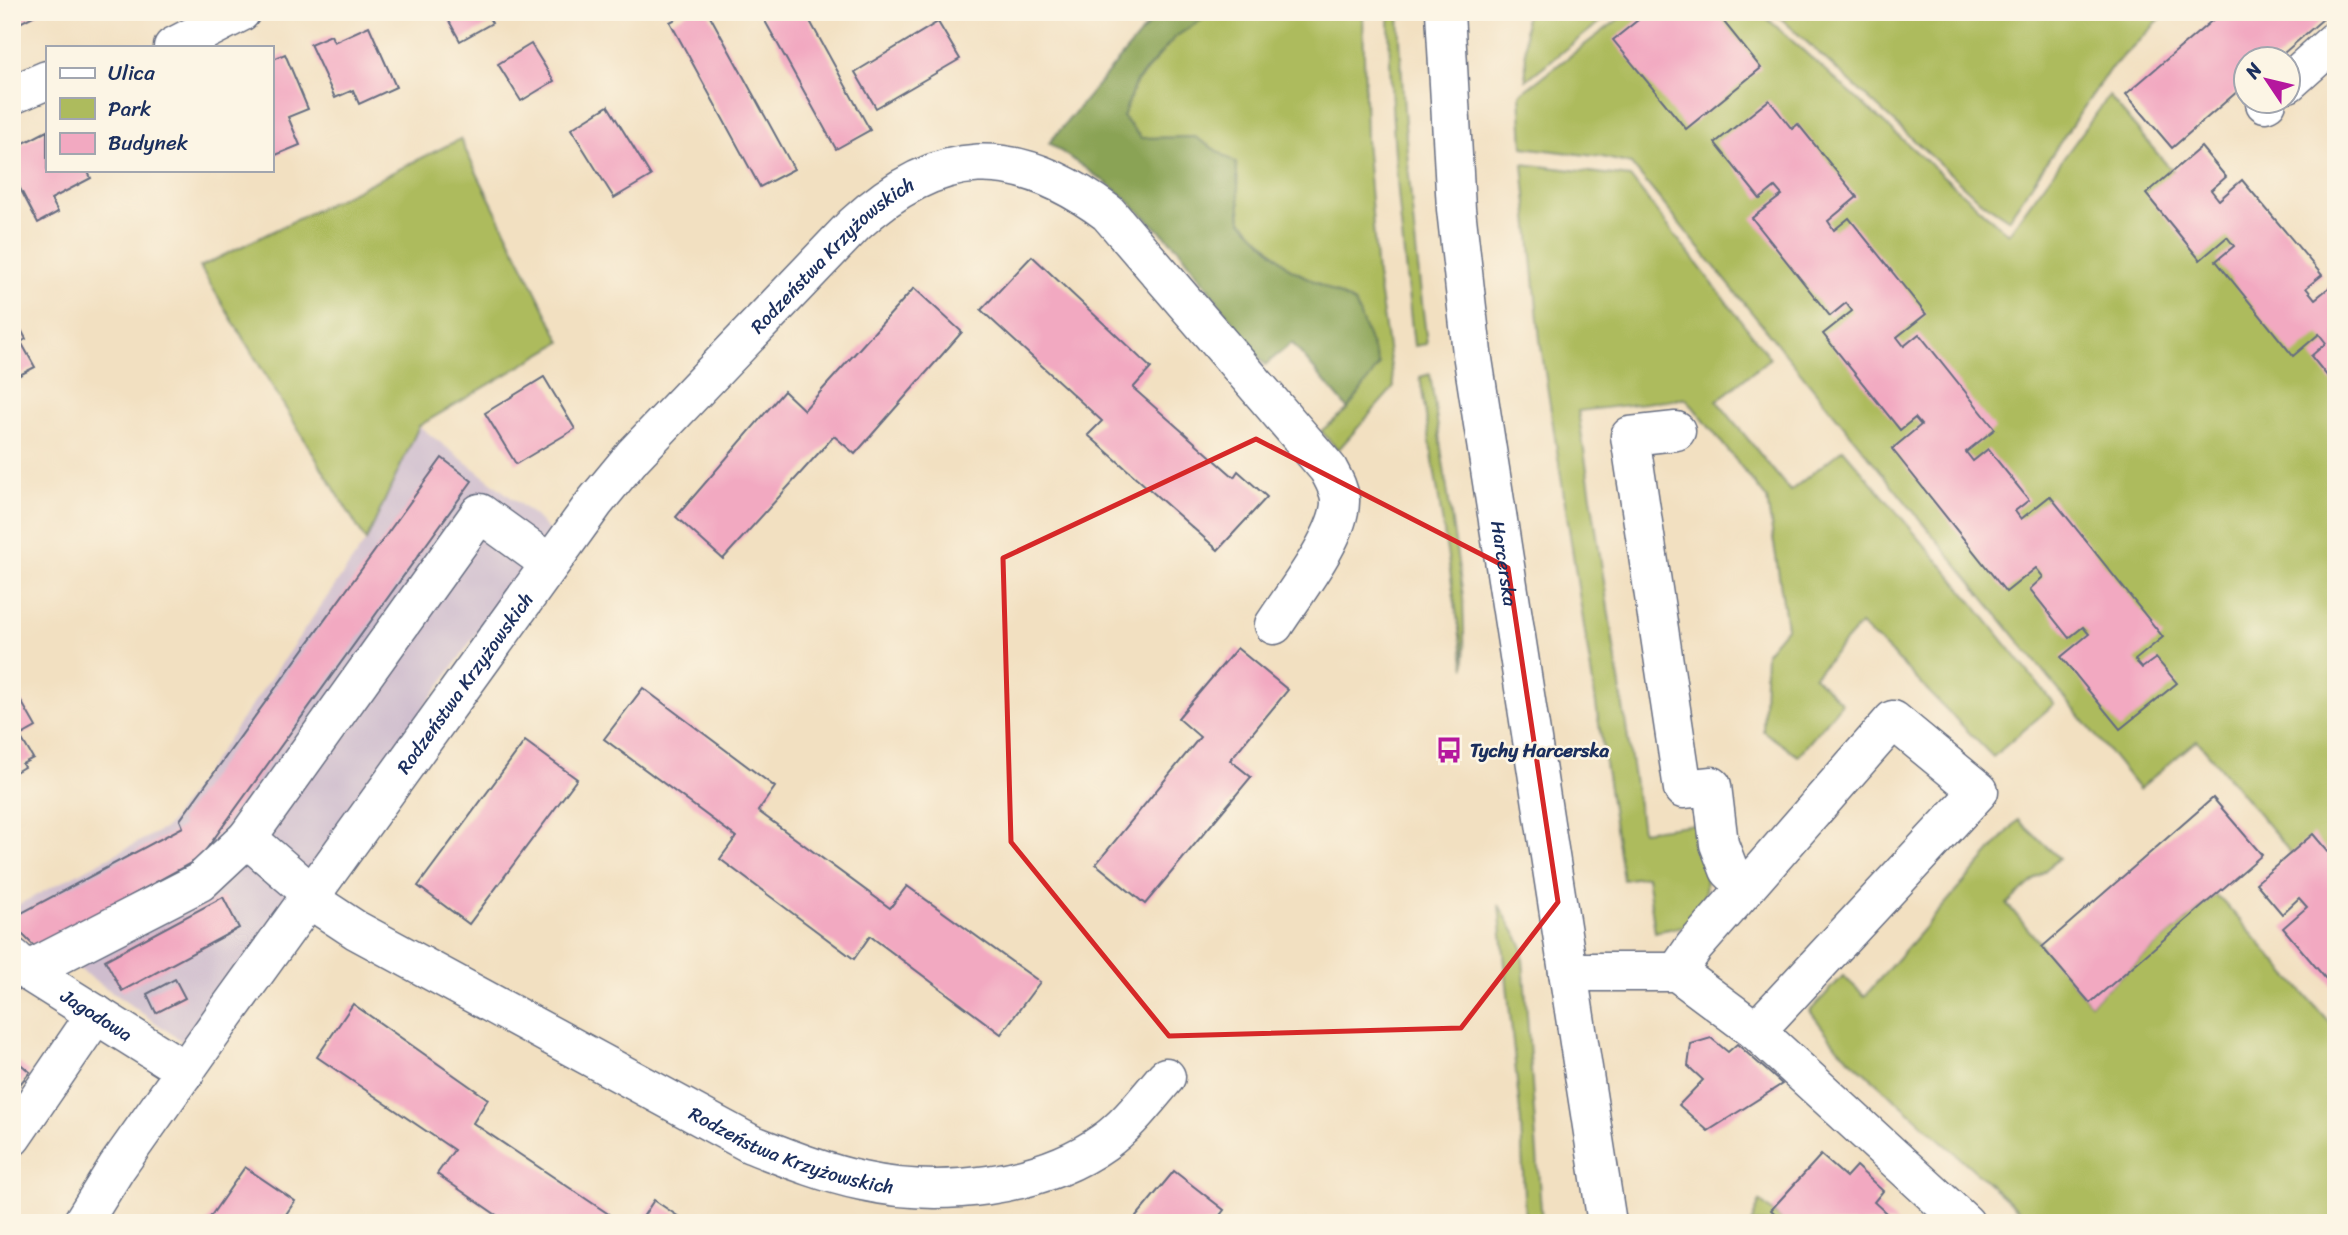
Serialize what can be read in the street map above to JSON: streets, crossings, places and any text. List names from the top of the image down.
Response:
{
  "streets": {
    "street": ["Rodzeństwa Krzyżowskich", "Harcerska", "Jagodowa"]
  },
  "crossings": [
    ["Rodzeństwa Krzyżowskich", "Jagodowa"]
  ],
  "places": {
    "bus stop": ["Tychy Harcerska"]
  },
  "legend": ["Ulica", "Park", "Budynek"],
  "north": "top left"
}
